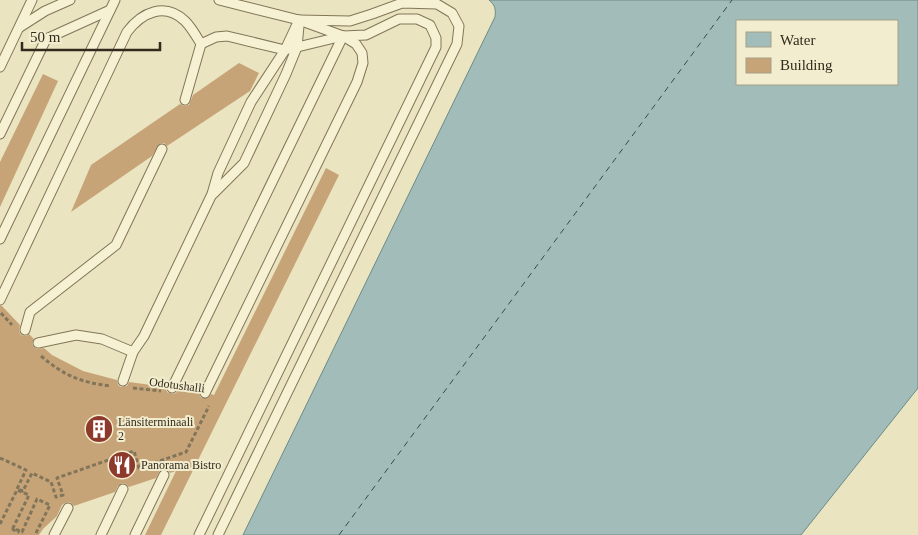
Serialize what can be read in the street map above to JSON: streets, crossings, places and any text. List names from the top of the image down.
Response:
{
  "streets": {
    "path": ["Odotushalli"]
  },
  "places": {
    "building": ["Länsiterminaali 2"],
    "restaurant": ["Panorama Bistro"]
  },
  "legend": ["Water", "Building"],
  "scale_bar": "50 m"
}
